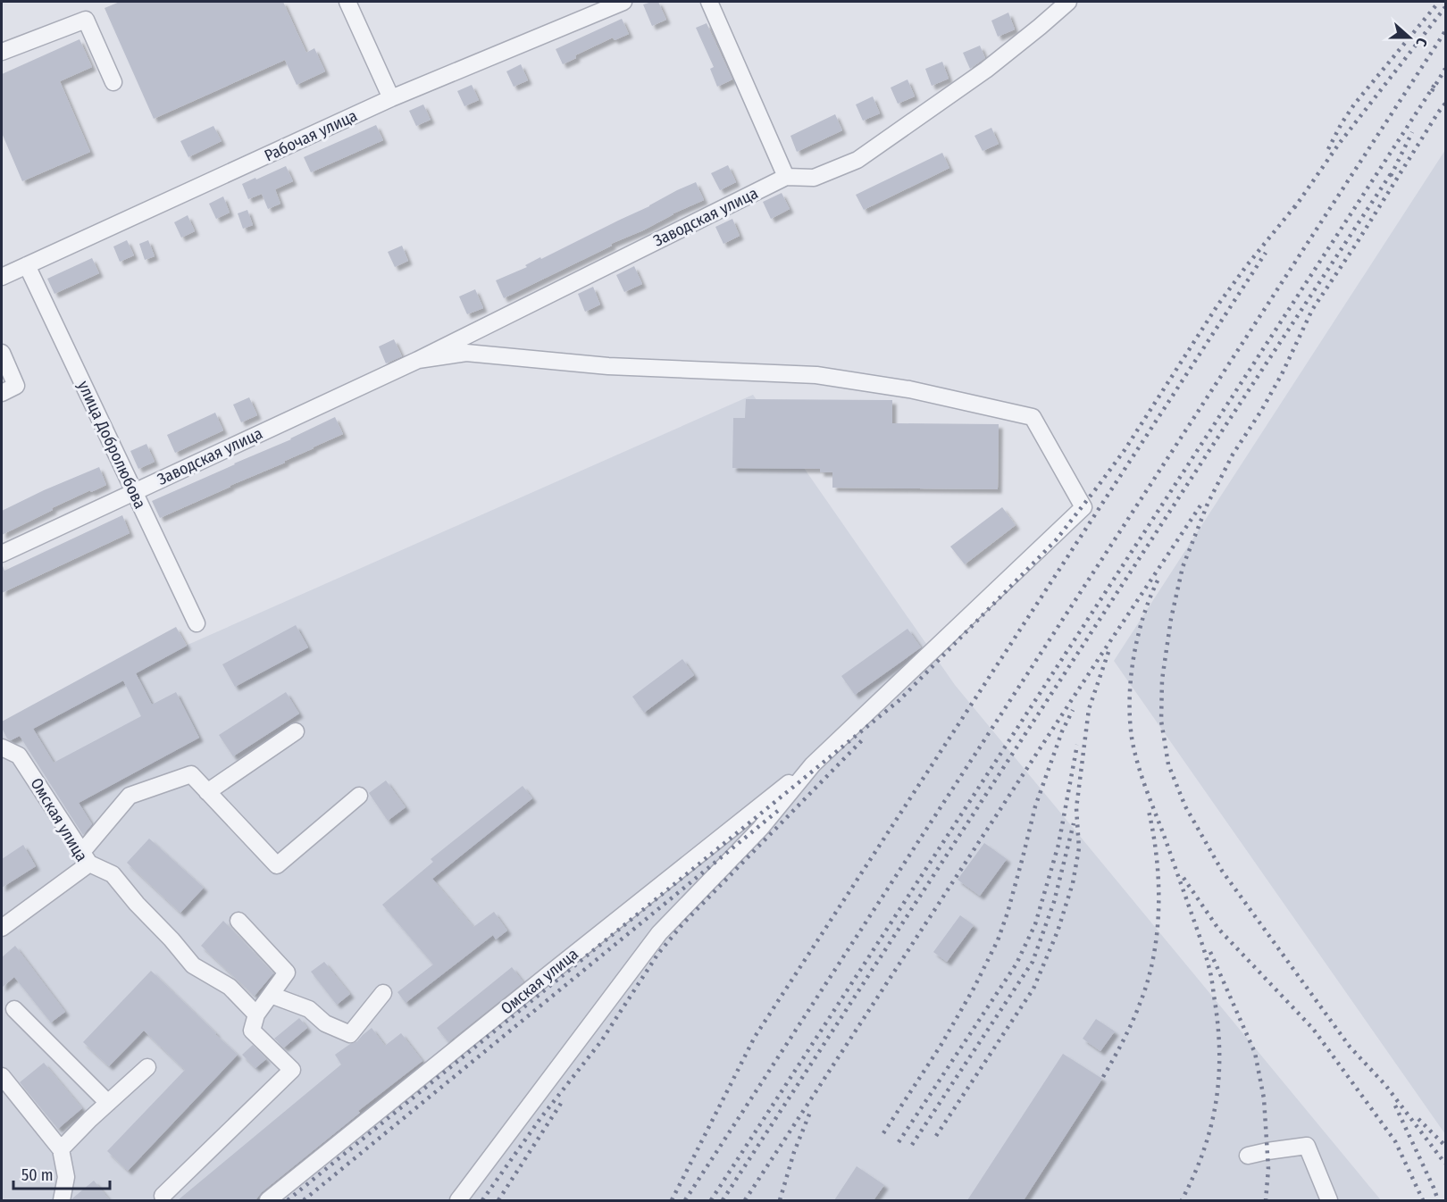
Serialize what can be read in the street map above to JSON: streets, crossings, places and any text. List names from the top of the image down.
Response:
{
  "streets": {
    "street": [
      "Рабочая улица",
      "Заводская улица",
      "улица Добролюбова",
      "Омская улица"
    ]
  },
  "crossings": [
    ["Рабочая улица", "улица Добролюбова"],
    ["Заводская улица", "улица Добролюбова"],
    ["Заводская улица", "Омская улица"]
  ],
  "scale_bar": "50 m",
  "north": "right"
}
